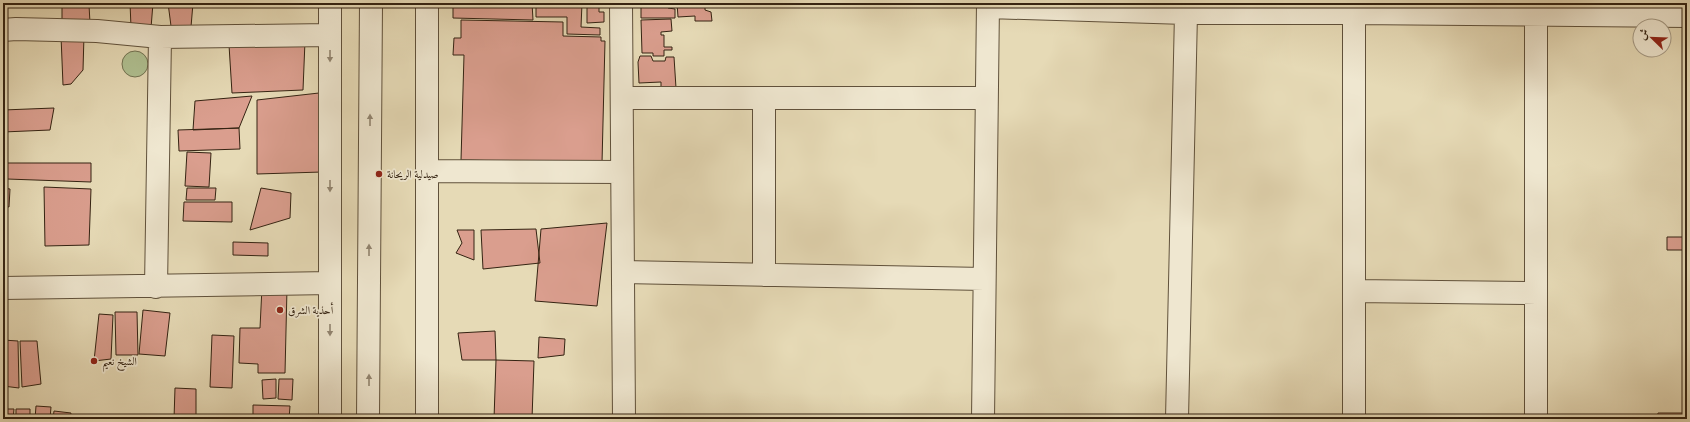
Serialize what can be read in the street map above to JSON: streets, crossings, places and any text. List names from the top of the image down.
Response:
{
  "places": ["صيدلية الريحانة", "أحذية الشرق", "الشيخ نعيم"],
  "north": "top left"
}
